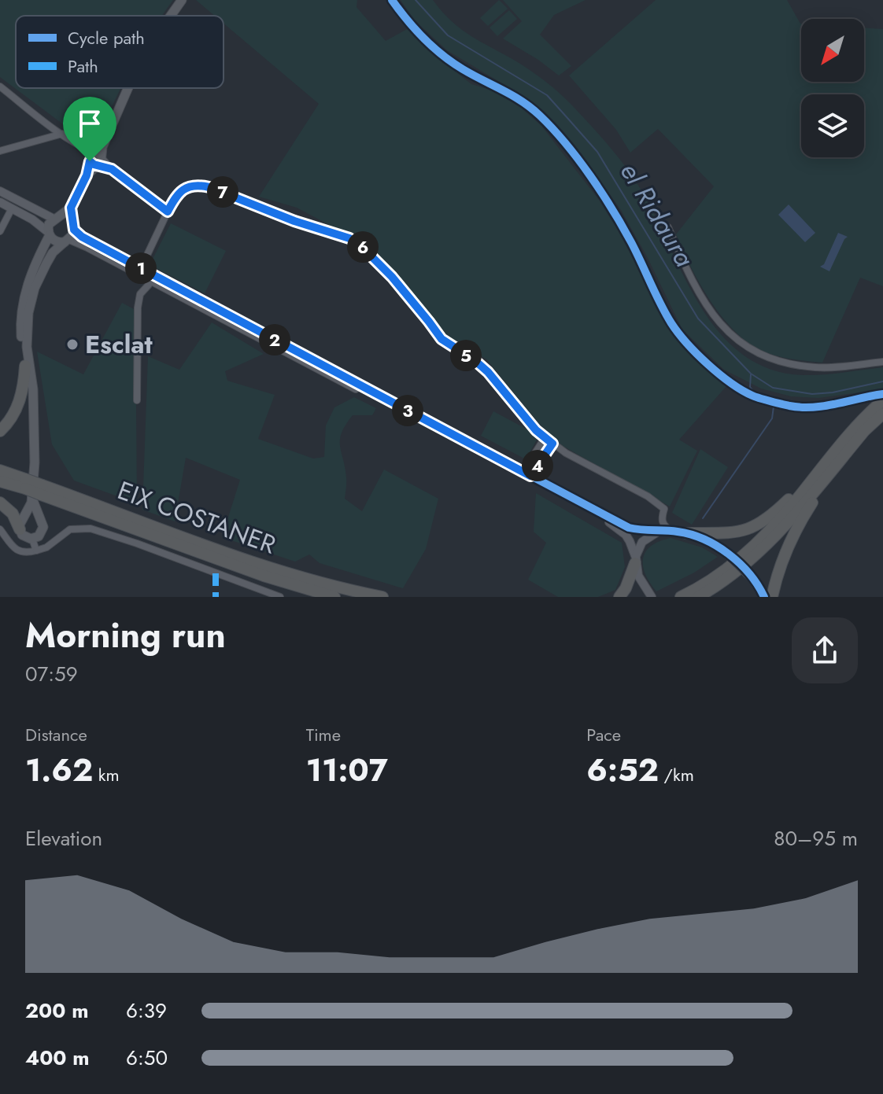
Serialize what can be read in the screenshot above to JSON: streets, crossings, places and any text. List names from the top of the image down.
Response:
{
  "streets": {
    "highway": ["EIX COSTANER"]
  },
  "water": ["el Ridaura"],
  "places": ["Esclat"],
  "legend": ["Cycle path", "Path"],
  "north": "bottom left",
  "page": {
    "pins": [
      "7",
      "6",
      "1",
      "2",
      "5",
      "3",
      "4"
    ],
    "heading": ["Morning run", "07:59"],
    "stats": [
      ["Distance", "1.62 km"],
      ["Time", "11:07"],
      ["Pace", "6:52 /km"]
    ],
    "chart": ["Elevation", "80–95 m"],
    "list": [
      {
        "name": "200 m",
        "note": "6:39"
      },
      {
        "name": "400 m",
        "note": "6:50"
      }
    ]
  }
}
